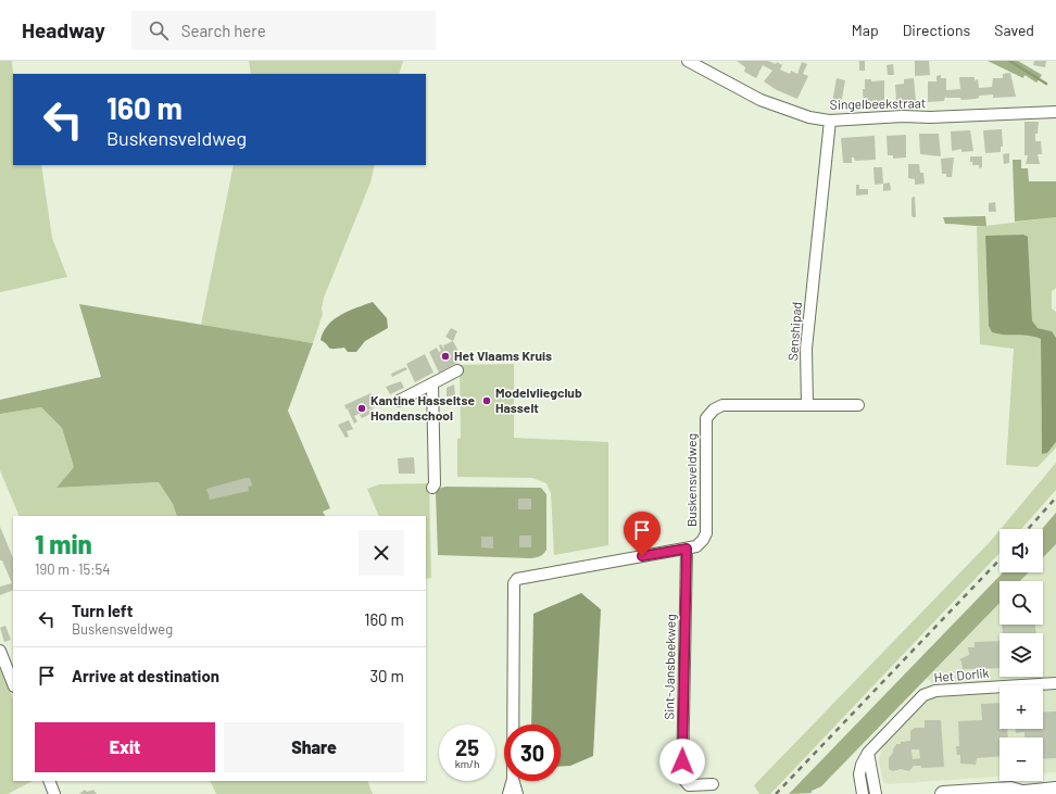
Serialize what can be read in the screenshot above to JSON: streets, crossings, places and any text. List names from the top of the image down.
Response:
{
  "streets": {
    "street": [
      "Singelbeekstraat",
      "Senshipad",
      "Buskensveldweg",
      "Sint-Jansbeekweg",
      "Het Dorlik"
    ]
  },
  "crossings": [
    ["Singelbeekstraat", "Senshipad"],
    ["Senshipad", "Buskensveldweg"],
    ["Buskensveldweg", "Sint-Jansbeekweg"]
  ],
  "places": ["Het Vlaams Kruis", "Modelvliegclub Hasselt", "Kantine Hasseltse Hondenschool"],
  "page": {
    "header": "Headway",
    "search": "Search here",
    "nav": ["Map", "Directions", "Saved"],
    "turn": ["160 m", "Buskensveldweg"],
    "heading": ["1 min", "190 m · 15:54"],
    "map_buttons": ["+", "−"],
    "list": [
      {
        "name": "Turn left",
        "note": "Buskensveldweg",
        "value": "160 m"
      },
      {
        "name": "Arrive at destination",
        "value": "30 m"
      }
    ],
    "buttons": ["Exit", "Share"],
    "speed": "25 km/h",
    "limit": "30"
  }
}
